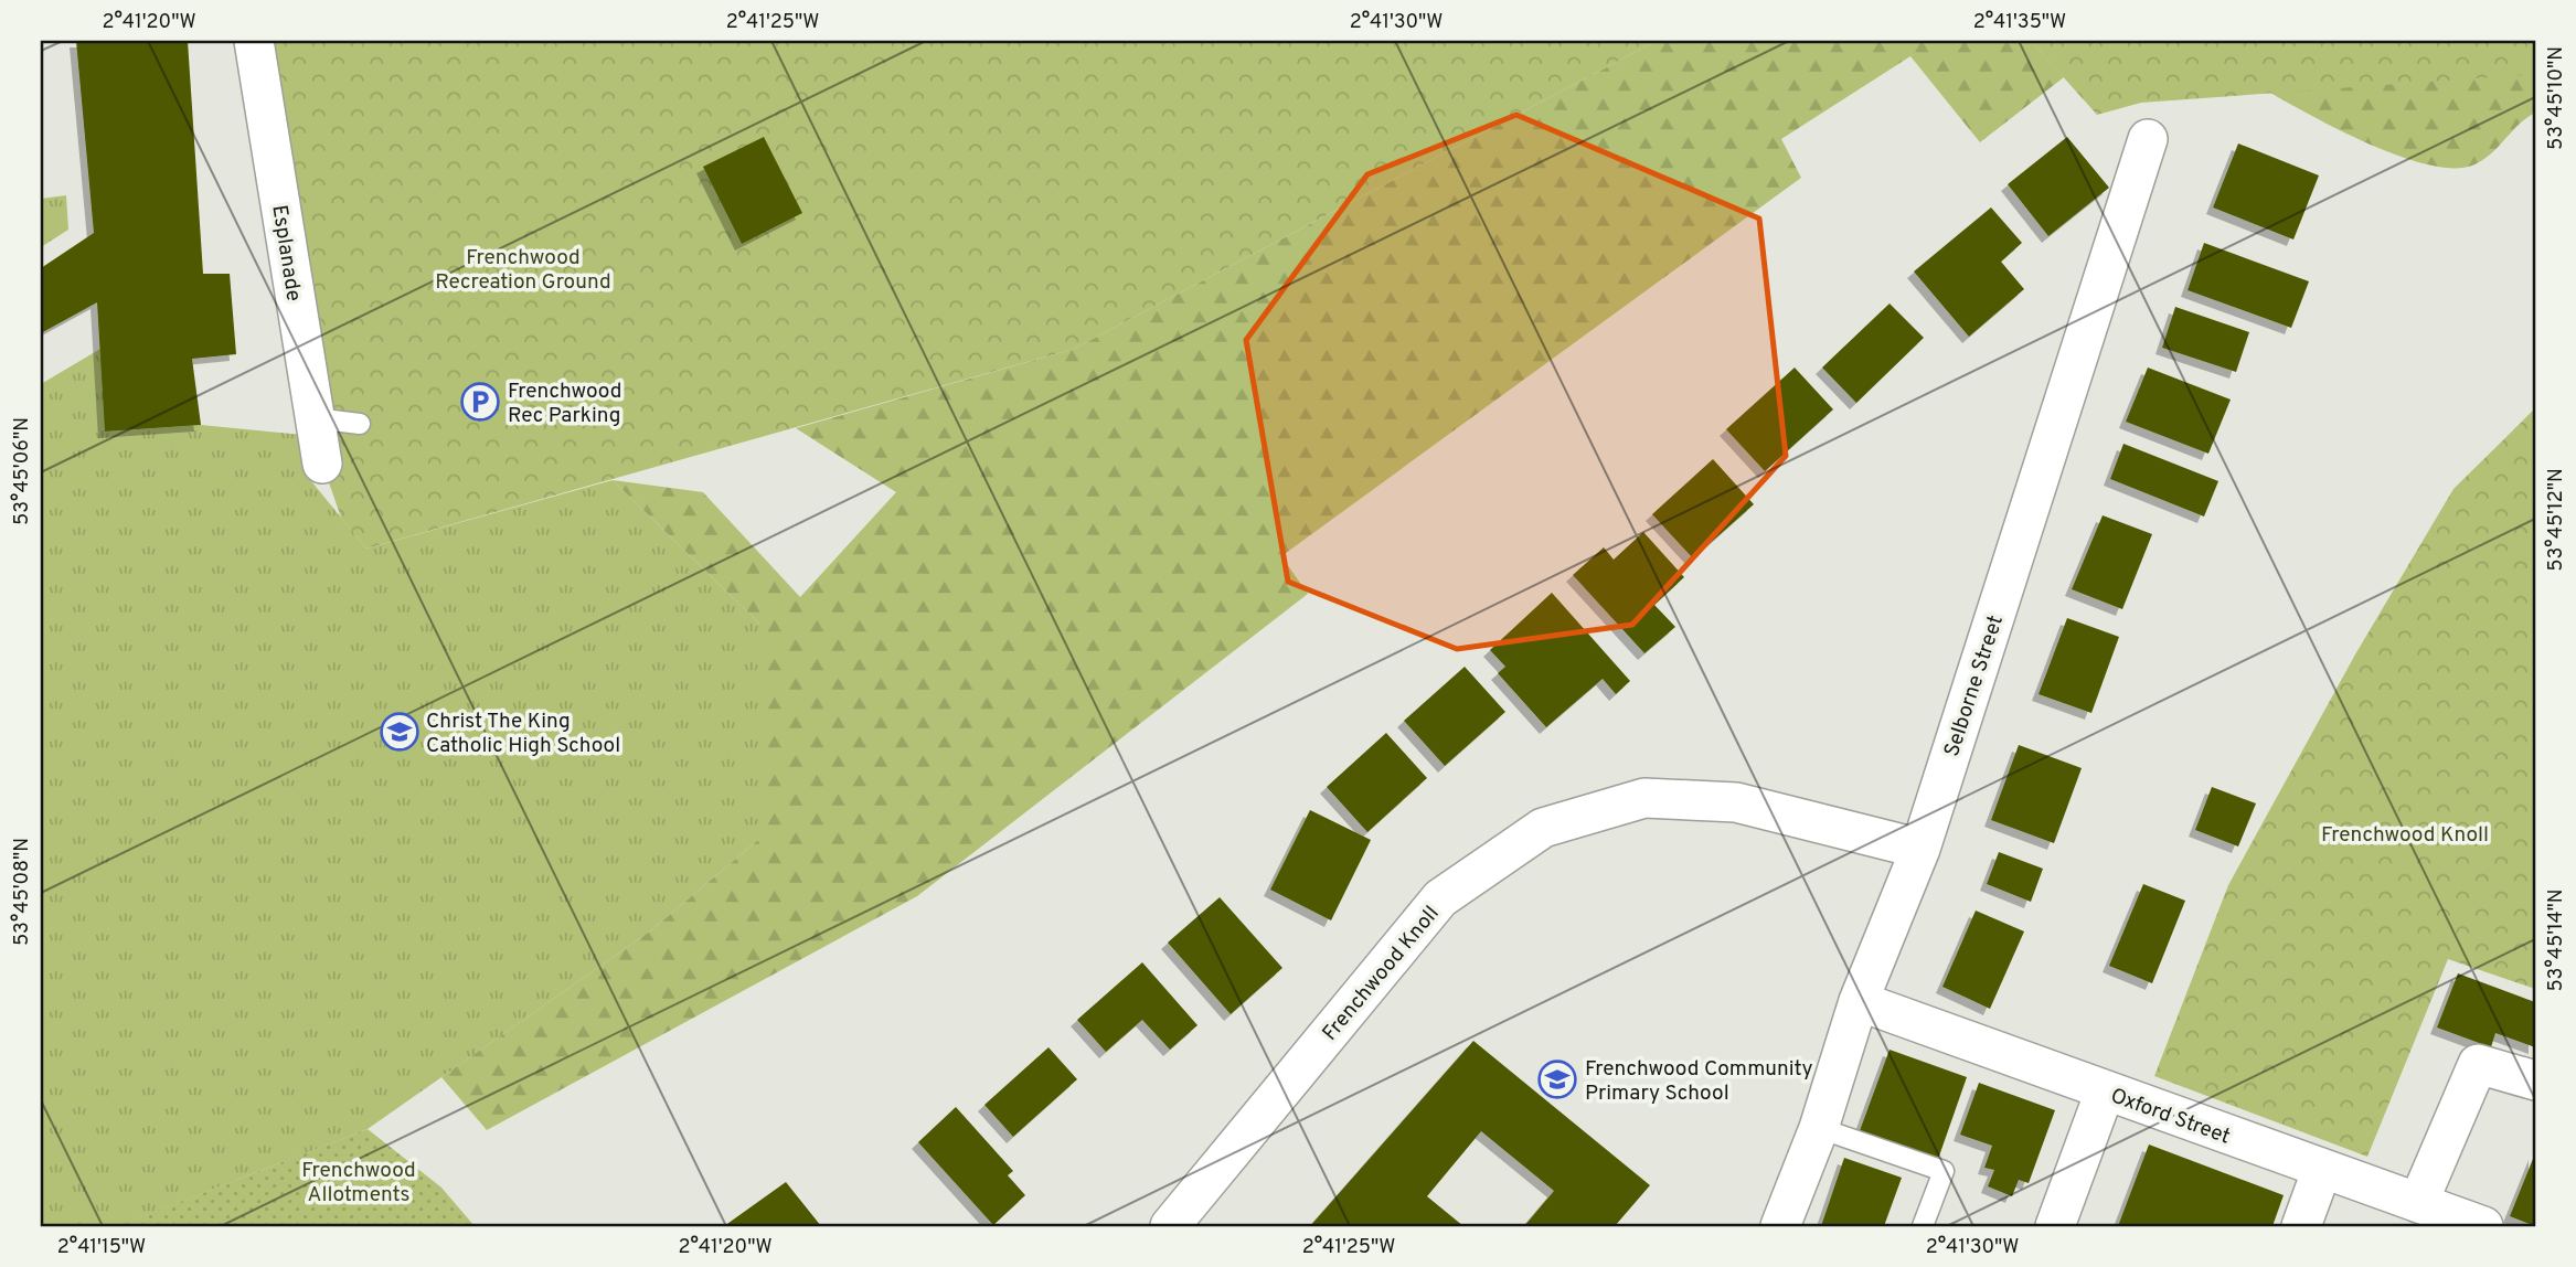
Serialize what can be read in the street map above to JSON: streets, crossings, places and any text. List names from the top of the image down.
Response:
{
  "streets": {
    "street": [
      "Esplanade",
      "Selborne Street",
      "Frenchwood Knoll",
      "Oxford Street"
    ]
  },
  "crossings": [
    ["Selborne Street", "Frenchwood Knoll"],
    ["Selborne Street", "Oxford Street"]
  ],
  "parks": ["Frenchwood Recreation Ground", "Frenchwood Knoll", "Frenchwood Allotments"],
  "places": {
    "parking": ["Frenchwood Rec Parking"],
    "school or university": ["Christ The King Catholic High School", "Frenchwood Community Primary School"]
  },
  "coordinates": [
    "2°41'20\"W",
    "2°41'25\"W",
    "2°41'30\"W",
    "2°41'35\"W",
    "53°45'10\"N",
    "53°45'06\"N",
    "53°45'12\"N",
    "53°45'08\"N",
    "53°45'14\"N",
    "2°41'15\"W"
  ]
}
